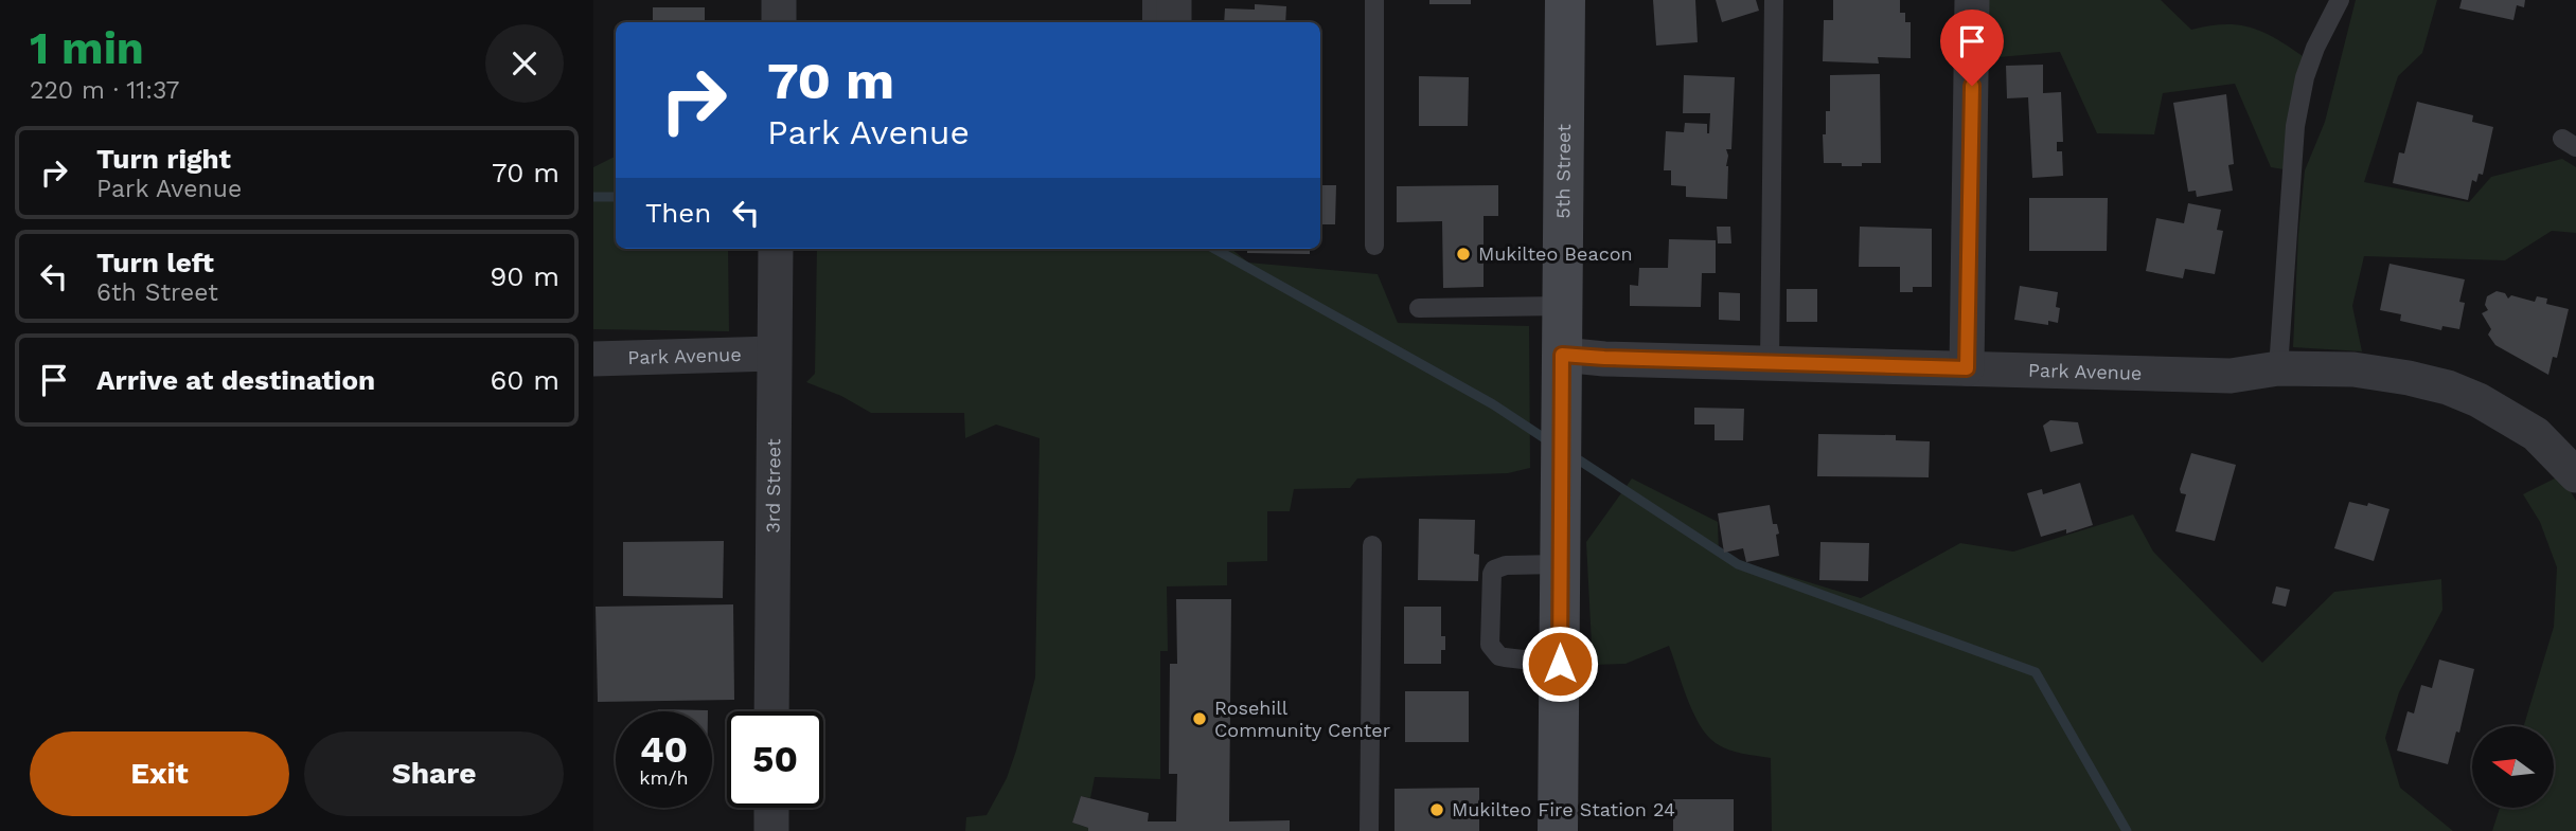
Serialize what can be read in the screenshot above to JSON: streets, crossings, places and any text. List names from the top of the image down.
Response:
{
  "streets": {
    "main road": ["5th Street"],
    "street": ["Park Avenue", "3rd Street"]
  },
  "crossings": [
    ["5th Street", "Park Avenue"],
    ["Park Avenue", "3rd Street"]
  ],
  "places": ["Mukilteo Beacon", "Rosehill Community Center", "Mukilteo Fire Station 24"],
  "north": "left",
  "page": {
    "heading": ["1 min", "220 m · 11:37"],
    "turn": ["70 m", "Park Avenue"],
    "list": [
      {
        "name": "Turn right",
        "note": "Park Avenue",
        "value": "70 m"
      },
      {
        "name": "Turn left",
        "note": "6th Street",
        "value": "90 m"
      },
      {
        "name": "Arrive at destination",
        "value": "60 m"
      }
    ],
    "then": "Then",
    "speed": "40 km/h",
    "limit": "50",
    "buttons": ["Exit", "Share"]
  }
}
